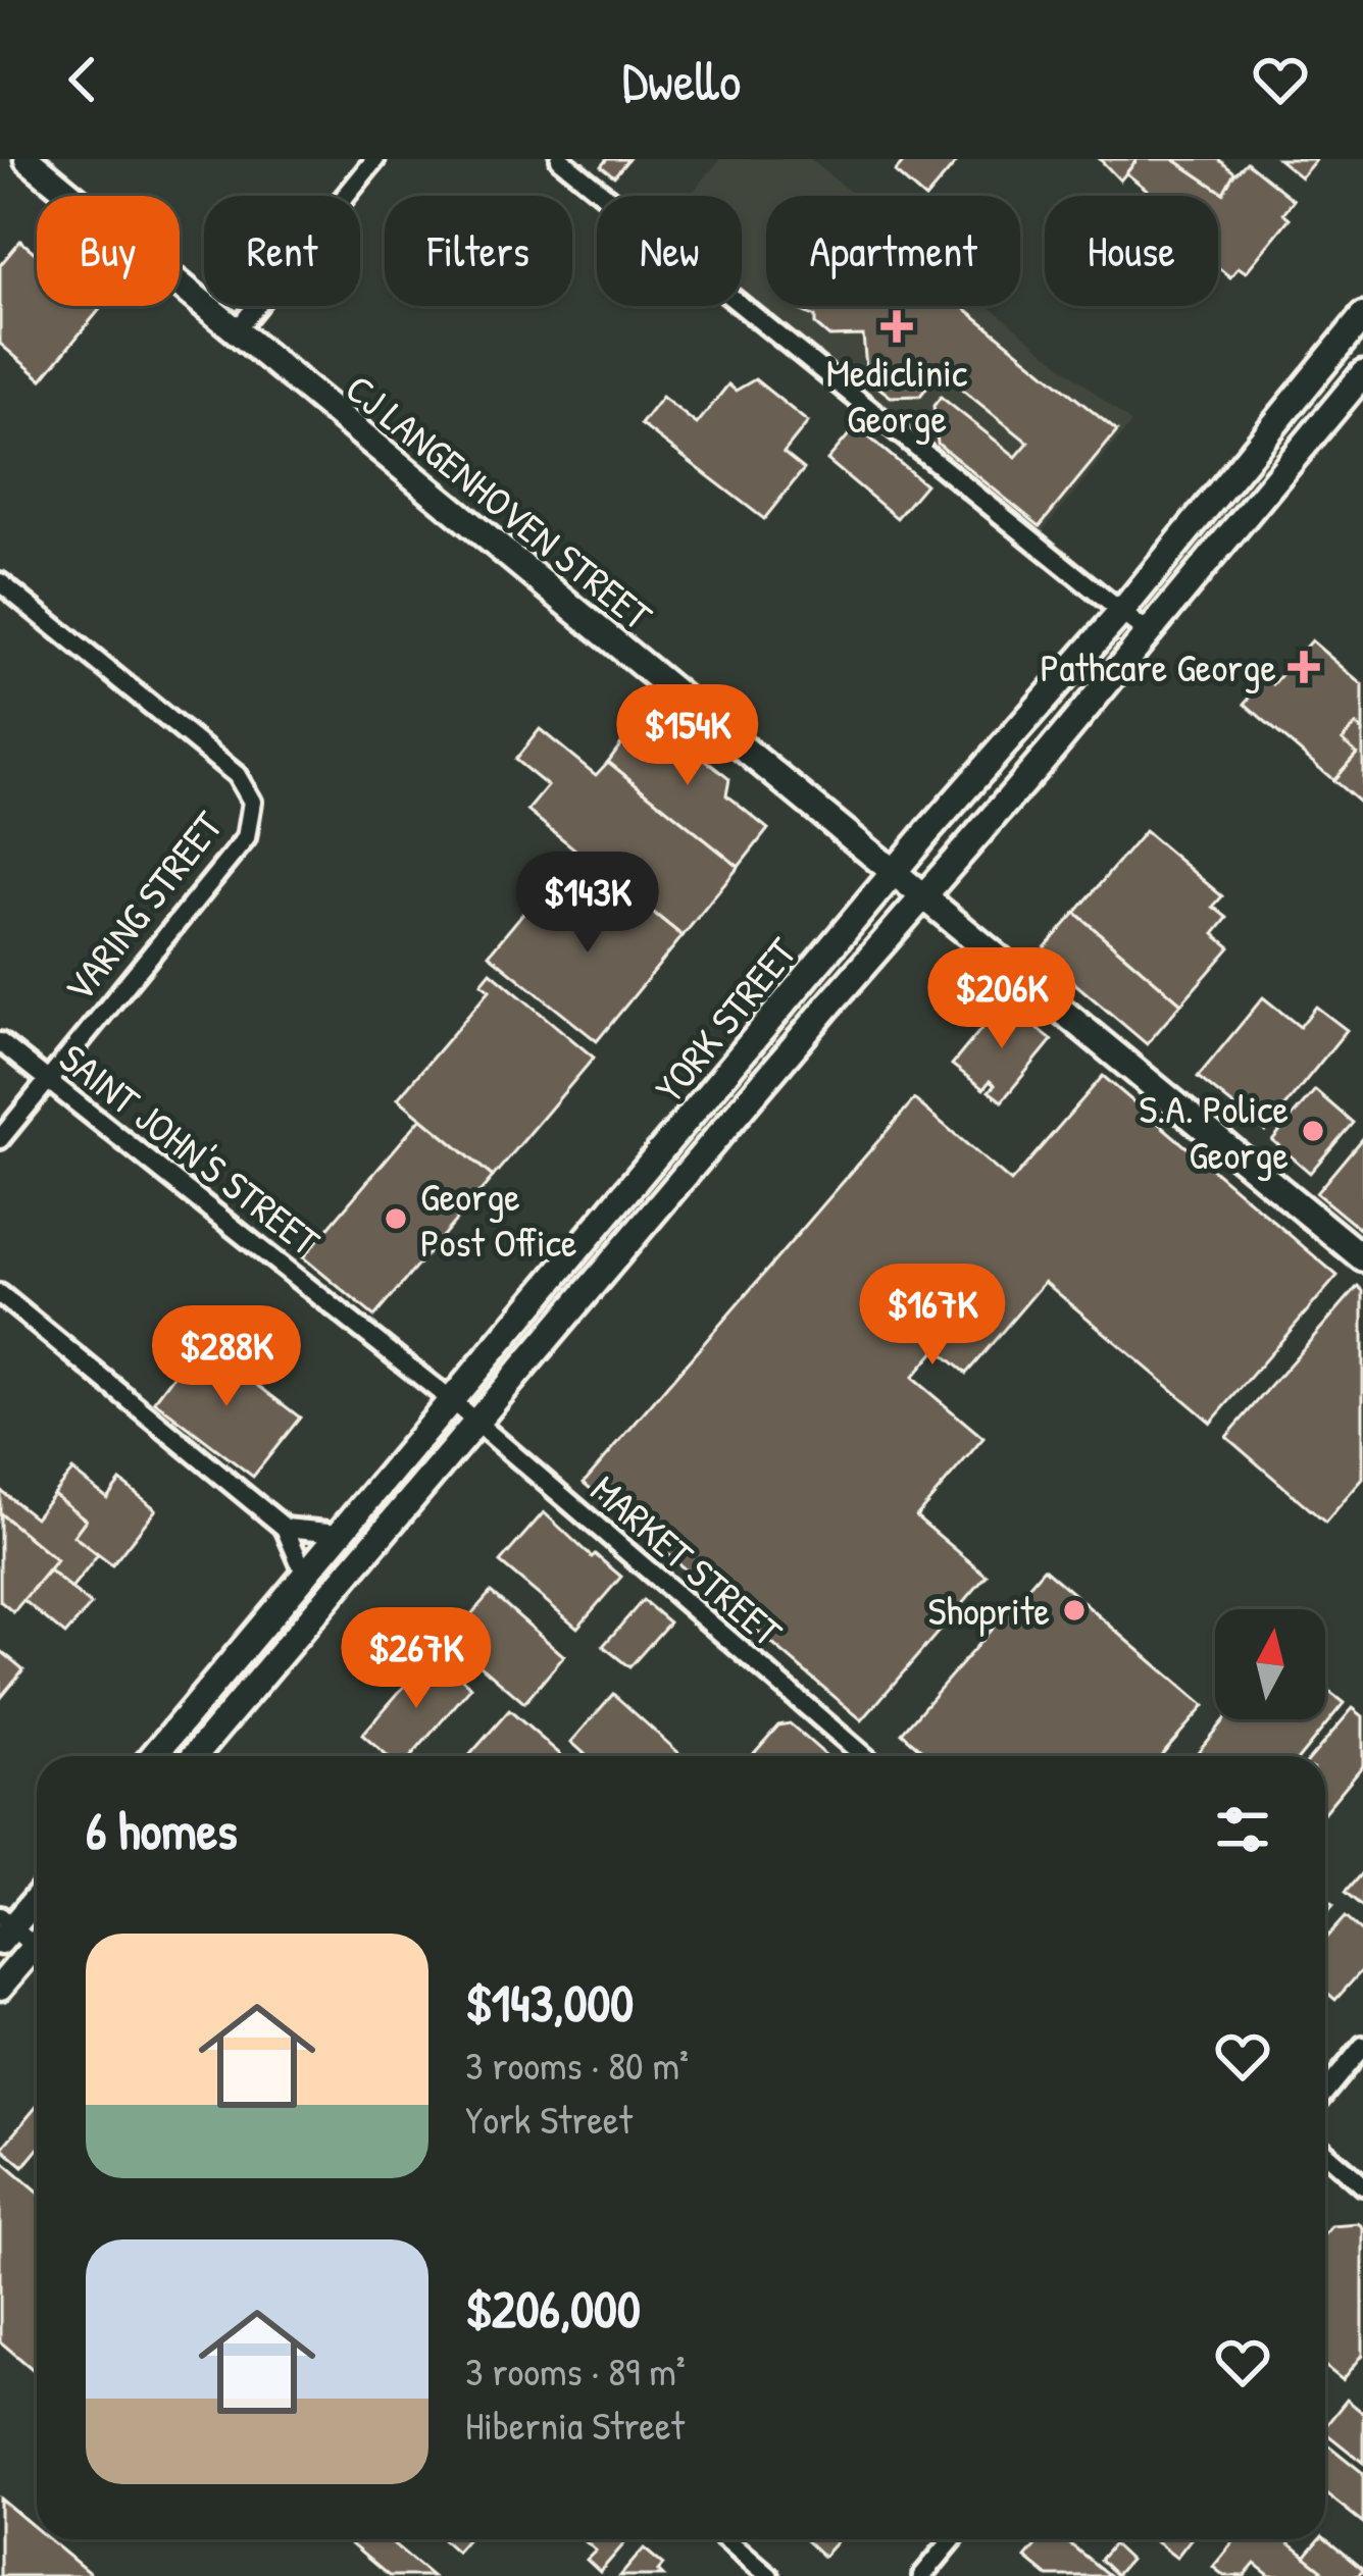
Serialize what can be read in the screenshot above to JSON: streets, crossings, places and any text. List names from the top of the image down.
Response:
{
  "streets": {
    "main road": ["CJ LANGENHOVEN STREET", "YORK STREET"],
    "street": ["VARING STREET", "SAINT JOHN'S STREET", "MARKET STREET"]
  },
  "crossings": [
    ["CJ LANGENHOVEN STREET", "YORK STREET"],
    ["VARING STREET", "SAINT JOHN'S STREET"],
    ["YORK STREET", "SAINT JOHN'S STREET"],
    ["YORK STREET", "MARKET STREET"],
    ["SAINT JOHN'S STREET", "MARKET STREET"]
  ],
  "places": {
    "health": ["Mediclinic George", "Pathcare George"],
    "other": ["S.A. Police George", "George Post Office", "Shoprite"]
  },
  "north": "top",
  "page": {
    "header": "Dwello",
    "chip": [
      "Buy",
      "Rent",
      "Filters",
      "New",
      "Apartment",
      "House"
    ],
    "price": [
      "$154K",
      "$143K",
      "$206K",
      "$167K",
      "$288K",
      "$267K"
    ],
    "heading": "6 homes",
    "list": [
      {
        "name": "$143,000",
        "note": "3 rooms · 80 m² · York Street"
      },
      {
        "name": "$206,000",
        "note": "3 rooms · 89 m² · Hibernia Street"
      }
    ]
  }
}
